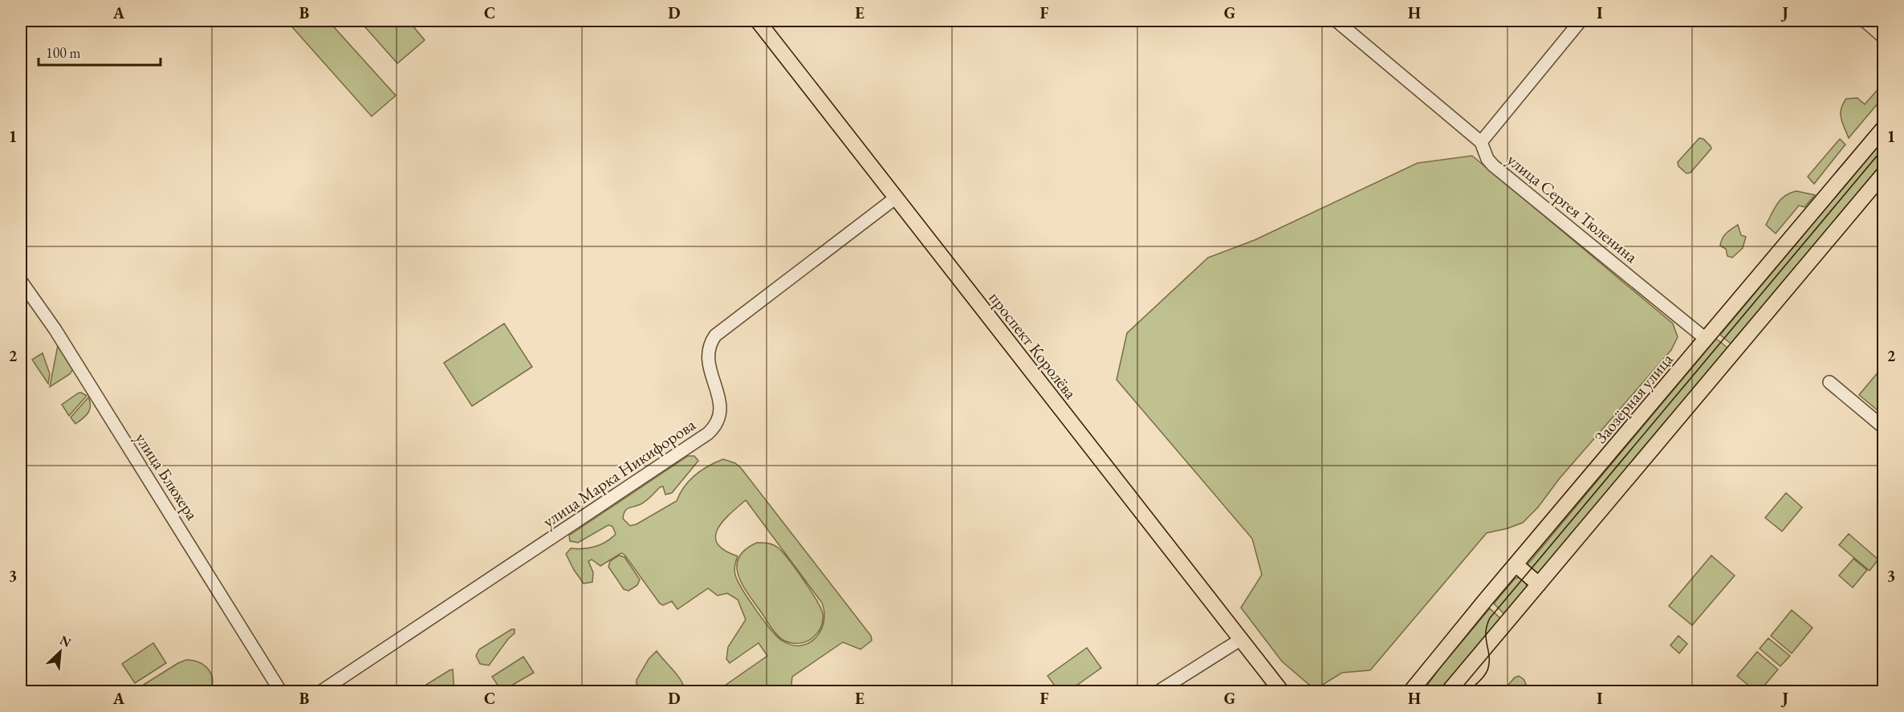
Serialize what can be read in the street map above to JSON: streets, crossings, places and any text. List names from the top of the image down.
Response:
{
  "streets": {
    "main road": ["проспект Королёва", "Заозёрная улица"],
    "street": ["улица Сергея Тюленина", "улица Марка Никифорова", "улица Блюхера"]
  },
  "crossings": [
    ["улица Сергея Тюленина", "Заозёрная улица"],
    ["проспект Королёва", "улица Марка Никифорова"]
  ],
  "scale_bar": "100 m",
  "north": "top right",
  "grid": {
    "columns": [
      "A",
      "B",
      "C",
      "D",
      "E",
      "F",
      "G",
      "H",
      "I",
      "J"
    ],
    "rows": ["1", "2", "3"]
  }
}
